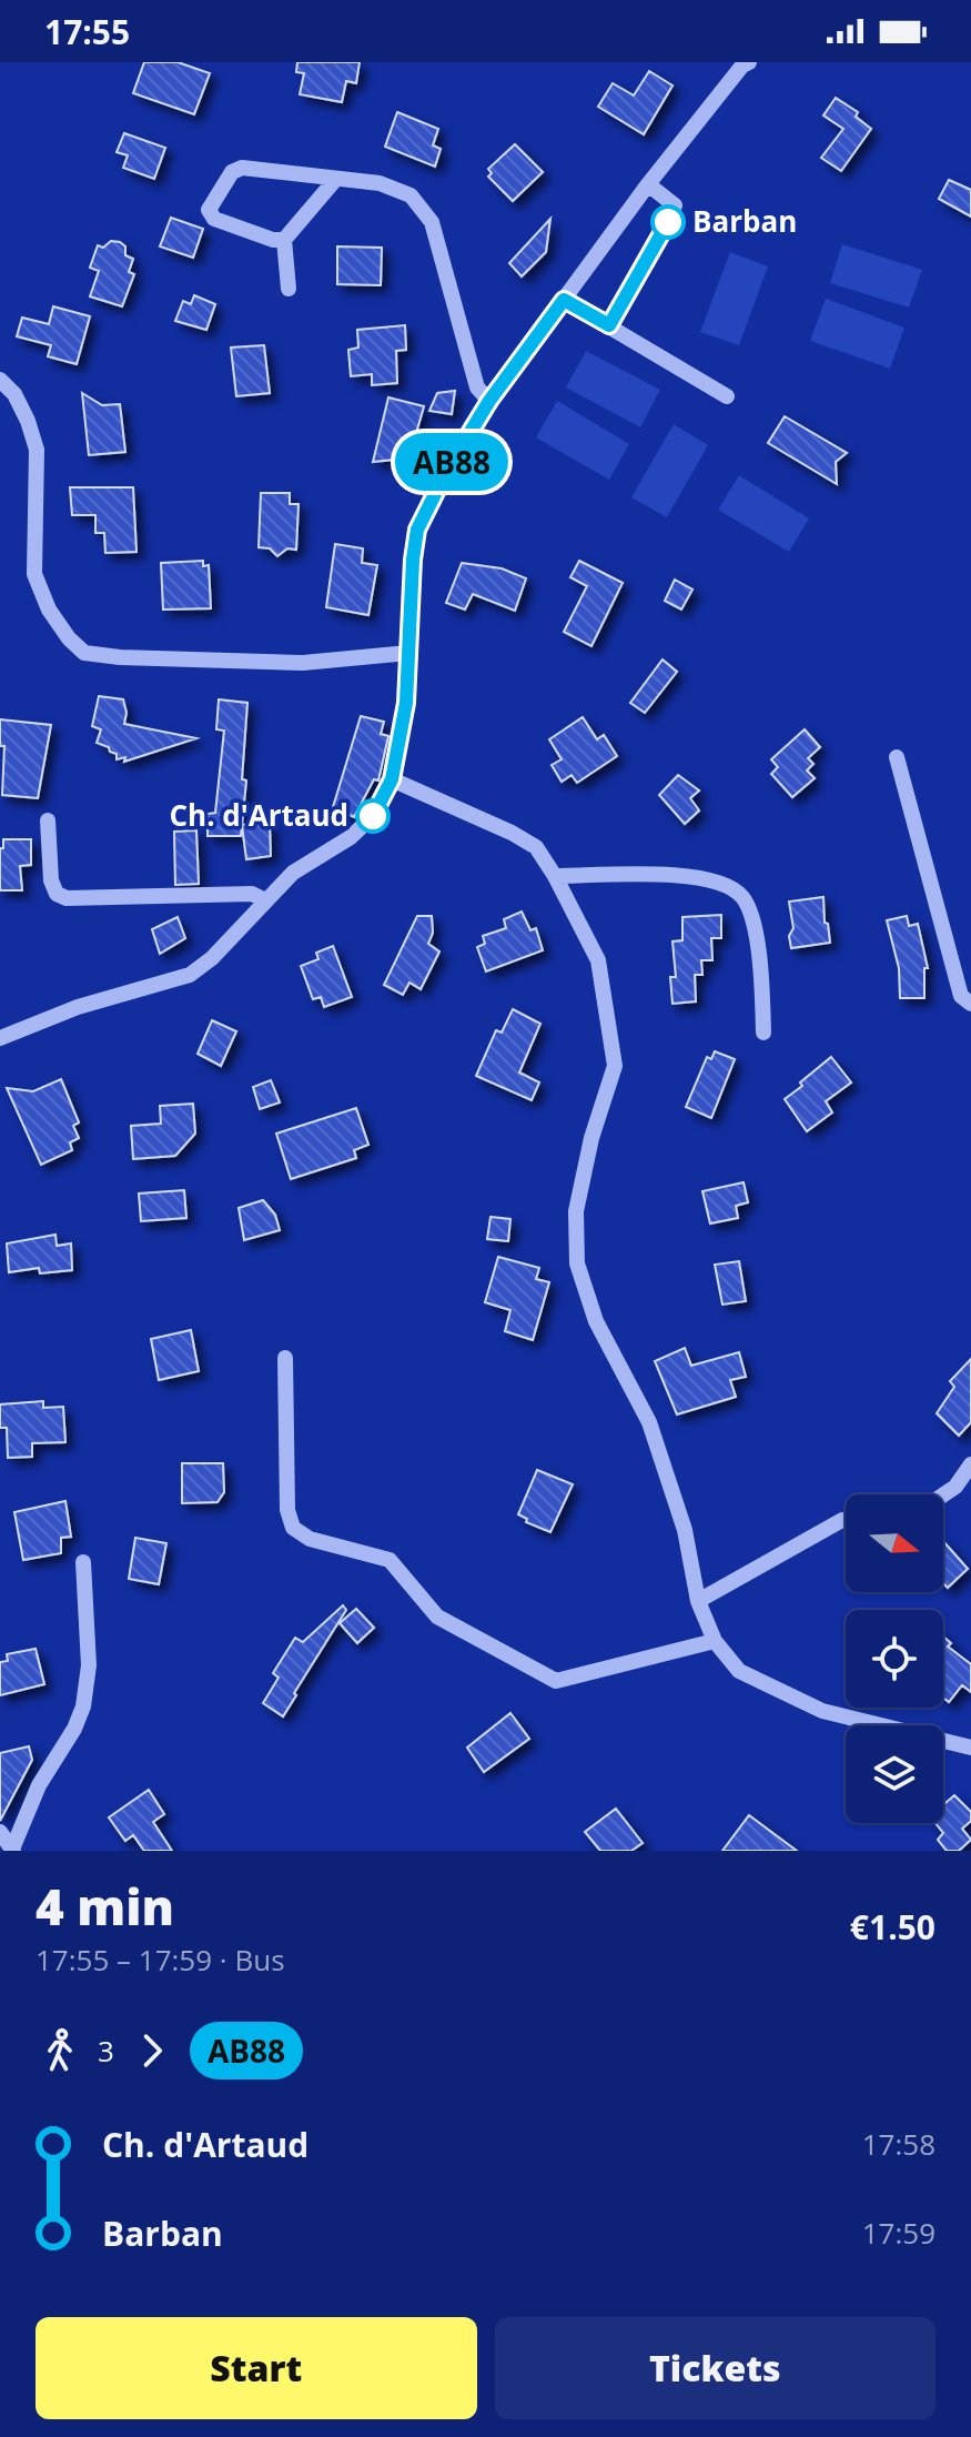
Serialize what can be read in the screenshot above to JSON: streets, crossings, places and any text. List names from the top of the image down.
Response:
{
  "places": ["Barban", "Ch. d'Artaud"],
  "lines": ["bus line AB88"],
  "north": "right",
  "page": {
    "status": "17:55",
    "on_map": "AB88",
    "heading": ["4 min", "17:55 – 17:59 · Bus", "€1.50"],
    "legs": ["3", "AB88"],
    "list": [
      {
        "name": "Ch. d'Artaud",
        "value": "17:58"
      },
      {
        "name": "Barban",
        "value": "17:59"
      }
    ],
    "buttons": ["Start", "Tickets"]
  }
}
